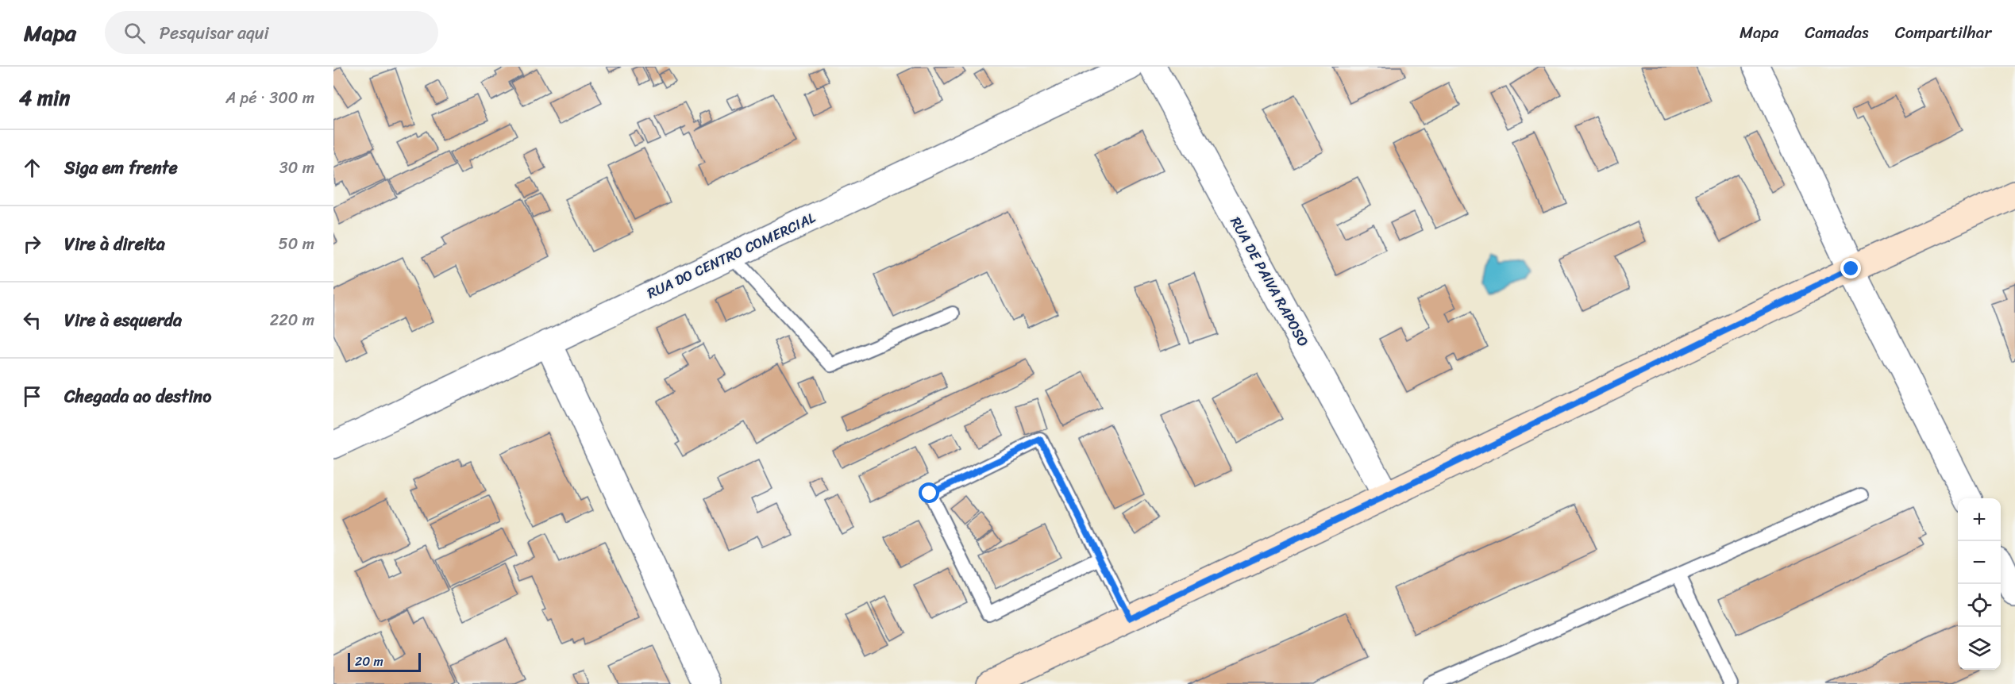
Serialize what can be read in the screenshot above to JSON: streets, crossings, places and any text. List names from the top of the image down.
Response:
{
  "streets": {
    "street": ["RUA DO CENTRO COMERCIAL", "RUA DE PAIVA RAPOSO"]
  },
  "scale_bar": "20 m",
  "page": {
    "header": "Mapa",
    "search": "Pesquisar aqui",
    "nav": ["Mapa", "Camadas", "Compartilhar"],
    "heading": ["4 min", "A pé · 300 m"],
    "list": [
      ["Siga em frente", "30 m"],
      ["Vire à direita", "50 m"],
      ["Vire à esquerda", "220 m"],
      "Chegada ao destino"
    ],
    "map_buttons": ["+", "−"],
    "scale": "20 m"
  }
}
